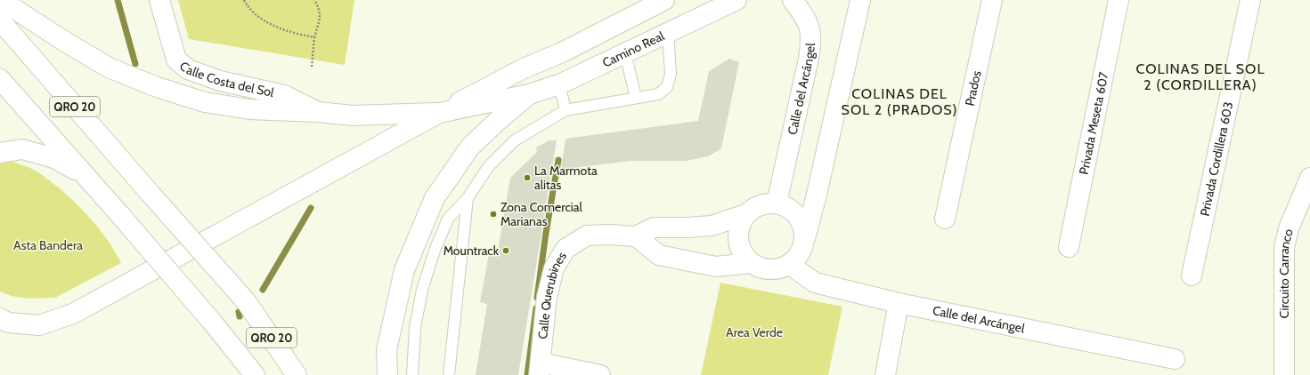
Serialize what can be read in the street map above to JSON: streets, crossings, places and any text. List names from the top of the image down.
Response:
{
  "streets": {
    "main road": [
      "Camino Real",
      "Calle Costa del Sol",
      "Calle del Arcángel",
      "Prados",
      "QRO 20",
      "Privada Meseta 607",
      "Privada Cordillera 603",
      "Circuito Carranco",
      "Calle Querubines"
    ]
  },
  "districts": ["COLINAS DEL SOL 2 (CORDILLERA)", "COLINAS DEL SOL 2 (PRADOS)"],
  "parks": ["Asta Bandera", "Area Verde"],
  "places": ["La Marmota alitas", "Zona Comercial Marianas", "Mountrack"]
}
